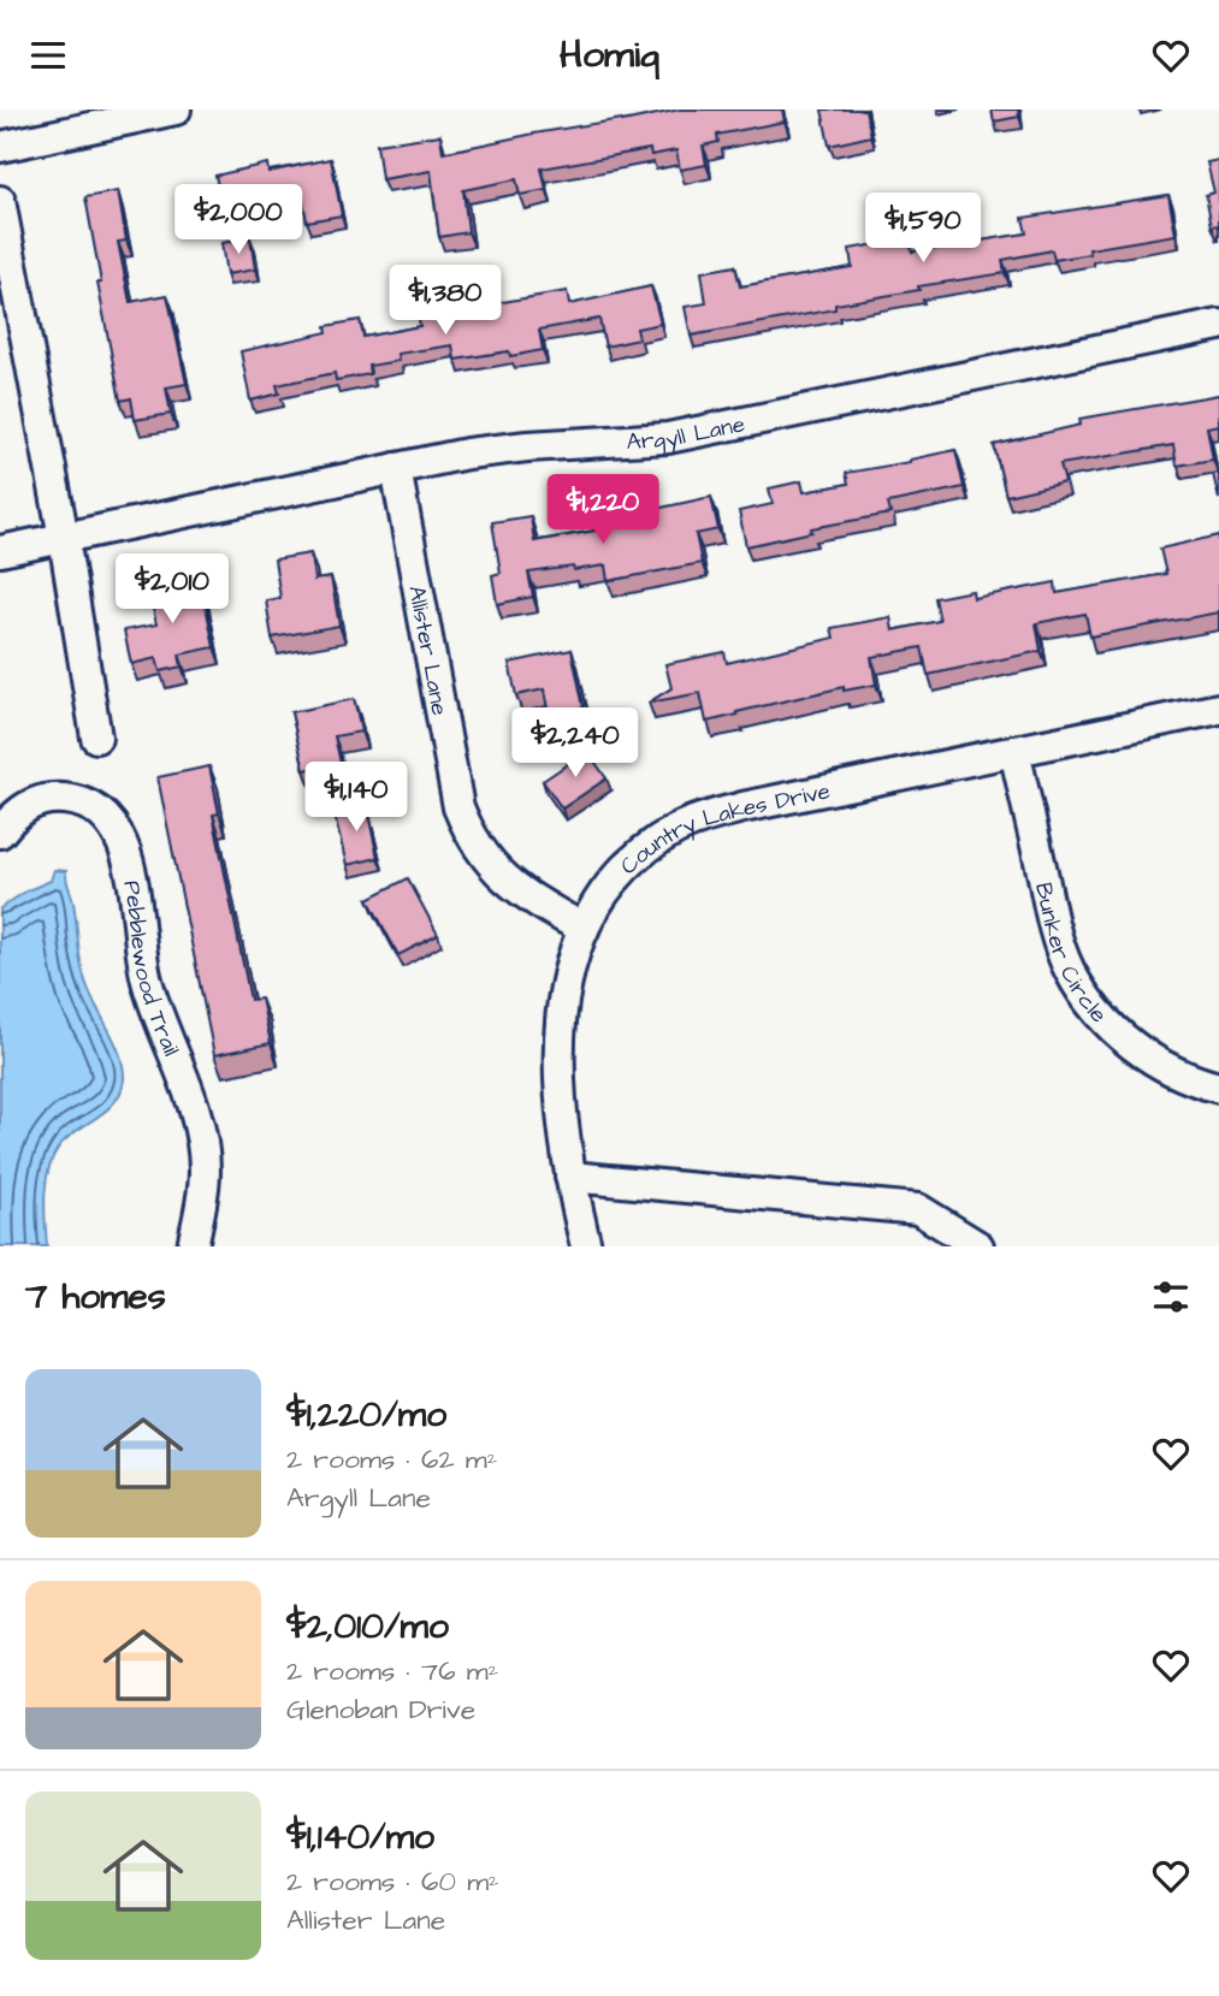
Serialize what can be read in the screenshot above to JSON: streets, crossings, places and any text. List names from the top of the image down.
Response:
{
  "streets": {
    "street": [
      "Argyll Lane",
      "Allister Lane",
      "Country Lakes Drive",
      "Bunker Circle",
      "Pebblewood Trail"
    ]
  },
  "crossings": [
    ["Argyll Lane", "Allister Lane"],
    ["Allister Lane", "Country Lakes Drive"],
    ["Country Lakes Drive", "Bunker Circle"]
  ],
  "page": {
    "header": "Homiq",
    "price": [
      "$2,000",
      "$1,590",
      "$1,380",
      "$1,220",
      "$2,010",
      "$2,240",
      "$1,140"
    ],
    "heading": "7 homes",
    "list": [
      {
        "name": "$1,220/mo",
        "note": "2 rooms · 62 m² · Argyll Lane"
      },
      {
        "name": "$2,010/mo",
        "note": "2 rooms · 76 m² · Glenoban Drive"
      },
      {
        "name": "$1,140/mo",
        "note": "2 rooms · 60 m² · Allister Lane"
      }
    ]
  }
}
